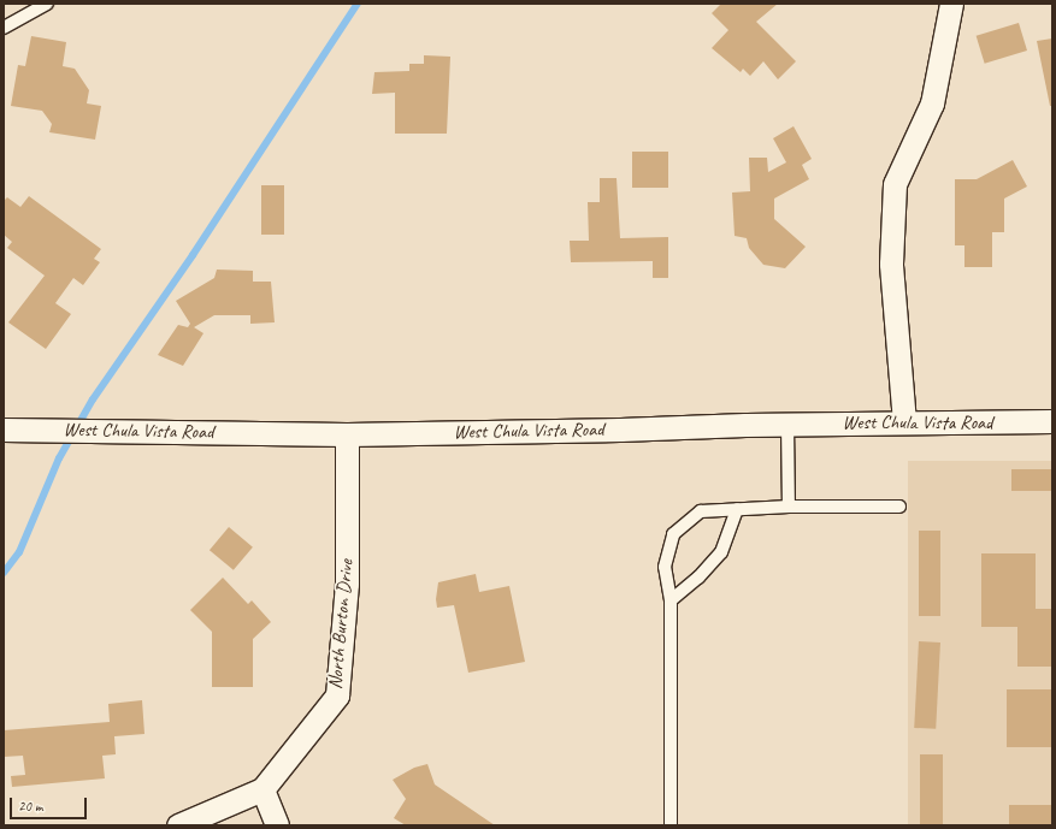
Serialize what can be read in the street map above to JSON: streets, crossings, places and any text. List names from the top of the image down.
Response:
{
  "streets": {
    "street": ["West Chula Vista Road", "North Burton Drive"]
  },
  "crossings": [
    ["West Chula Vista Road", "North Burton Drive"]
  ],
  "scale_bar": "20 m"
}
